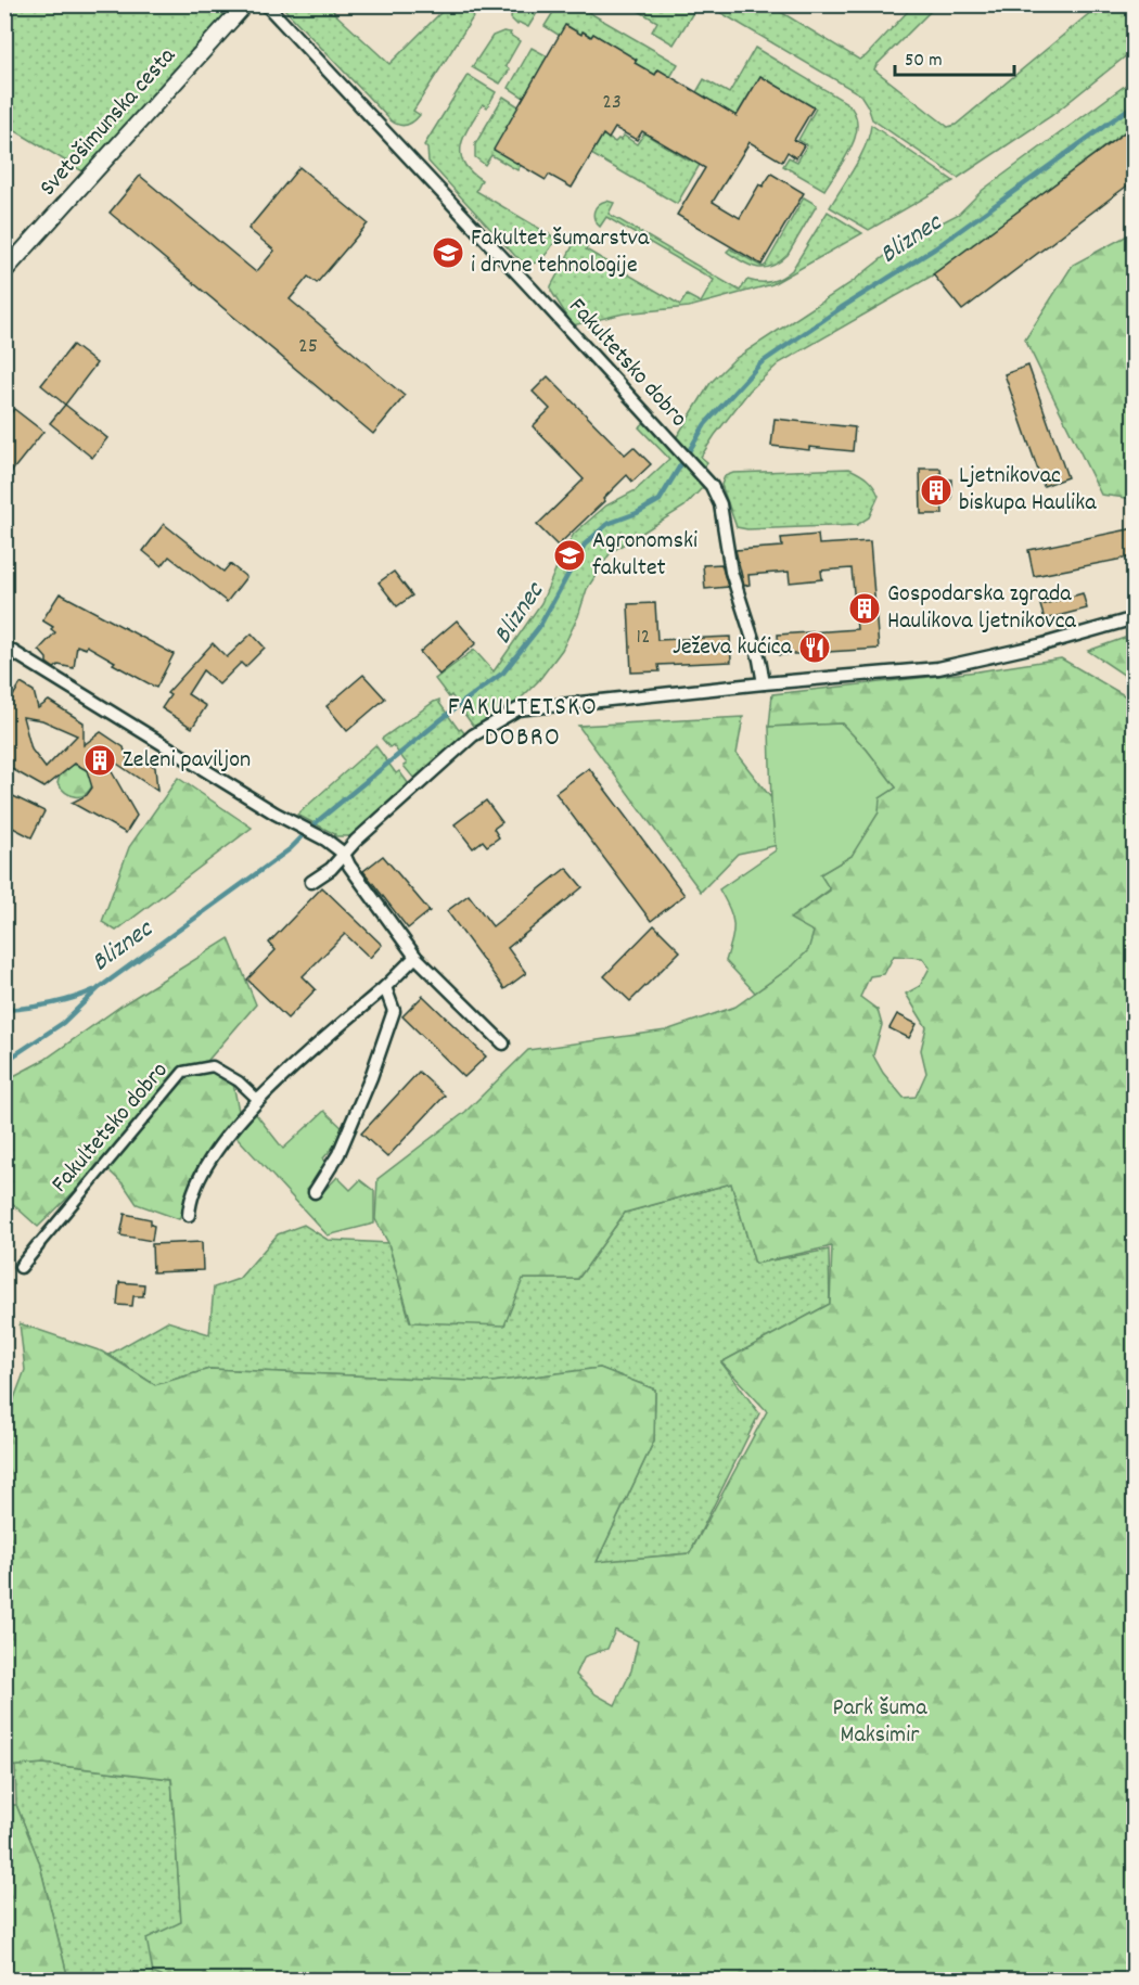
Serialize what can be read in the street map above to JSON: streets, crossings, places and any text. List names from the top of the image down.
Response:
{
  "streets": {
    "street": ["Svetošimunska cesta", "Fakultetsko dobro"]
  },
  "districts": ["FAKULTETSKO DOBRO"],
  "water": ["Bliznec"],
  "parks": ["Park šuma Maksimir"],
  "places": {
    "school or university": ["Fakultet šumarstva i drvne tehnologije", "Agronomski fakultet"],
    "building": ["Ljetnikovac biskupa Haulika", "Gospodarska zgrada Haulikova ljetnikovca", "Zeleni paviljon"],
    "restaurant": ["Ježeva kućica"]
  },
  "house_numbers": ["23", "25", "12"],
  "scale_bar": "50 m"
}
